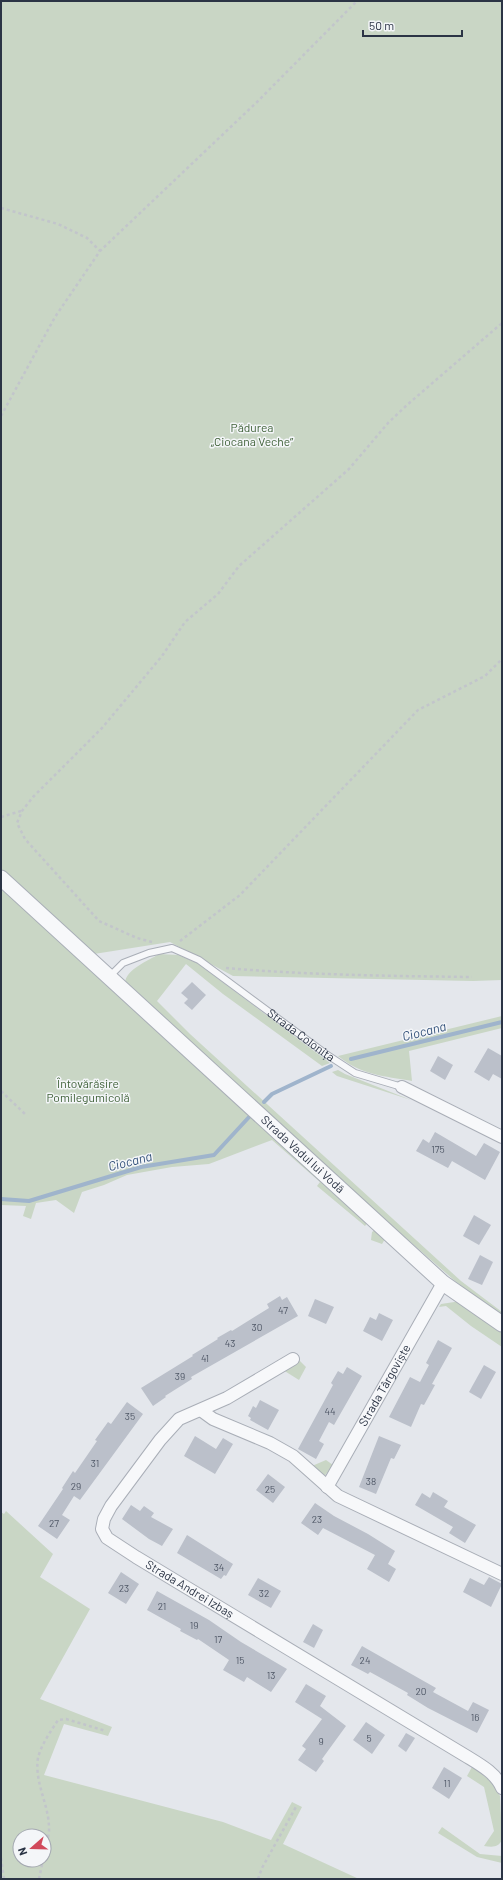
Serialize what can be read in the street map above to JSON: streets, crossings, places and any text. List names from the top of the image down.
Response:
{
  "streets": {
    "street": [
      "Strada Colonița",
      "Strada Vadul lui Vodă",
      "Strada Târgoviște",
      "Strada Andrei Izbaș"
    ]
  },
  "crossings": [
    ["Strada Vadul lui Vodă", "Strada Târgoviște"]
  ],
  "water": ["Ciocana"],
  "parks": ["Pădurea „Ciocana Veche”", "Întovărășire Pomilegumicolă"],
  "house_numbers": [
    "175",
    "47",
    "30",
    "43",
    "41",
    "39",
    "44",
    "35",
    "31",
    "38",
    "29",
    "25",
    "23",
    "27",
    "34",
    "23",
    "32",
    "21",
    "19",
    "17",
    "15",
    "24",
    "13",
    "20",
    "16",
    "5",
    "9",
    "11"
  ],
  "scale_bar": "50 m",
  "north": "left"
}
